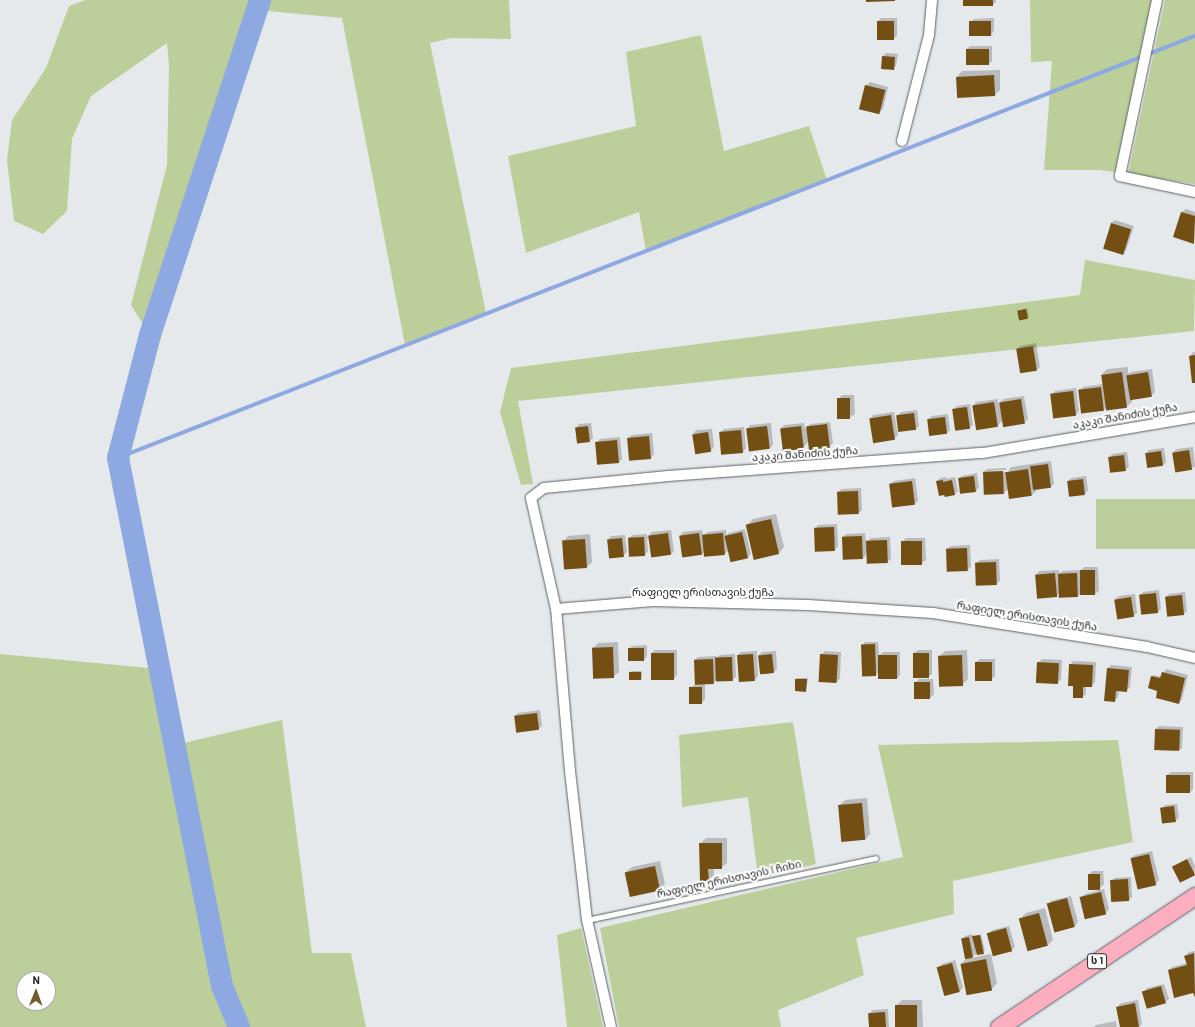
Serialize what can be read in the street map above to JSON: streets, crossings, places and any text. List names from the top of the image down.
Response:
{
  "streets": {
    "highway": ["ს 1"],
    "street": ["აკაკი შანიძის ქუჩა", "რაფიელ ერისთავის ქუჩა"],
    "lane": ["რაფიელ ერისთავის I ჩიხი"]
  },
  "crossings": [
    ["აკაკი შანიძის ქუჩა", "რაფიელ ერისთავის ქუჩა"]
  ],
  "north": "top"
}
